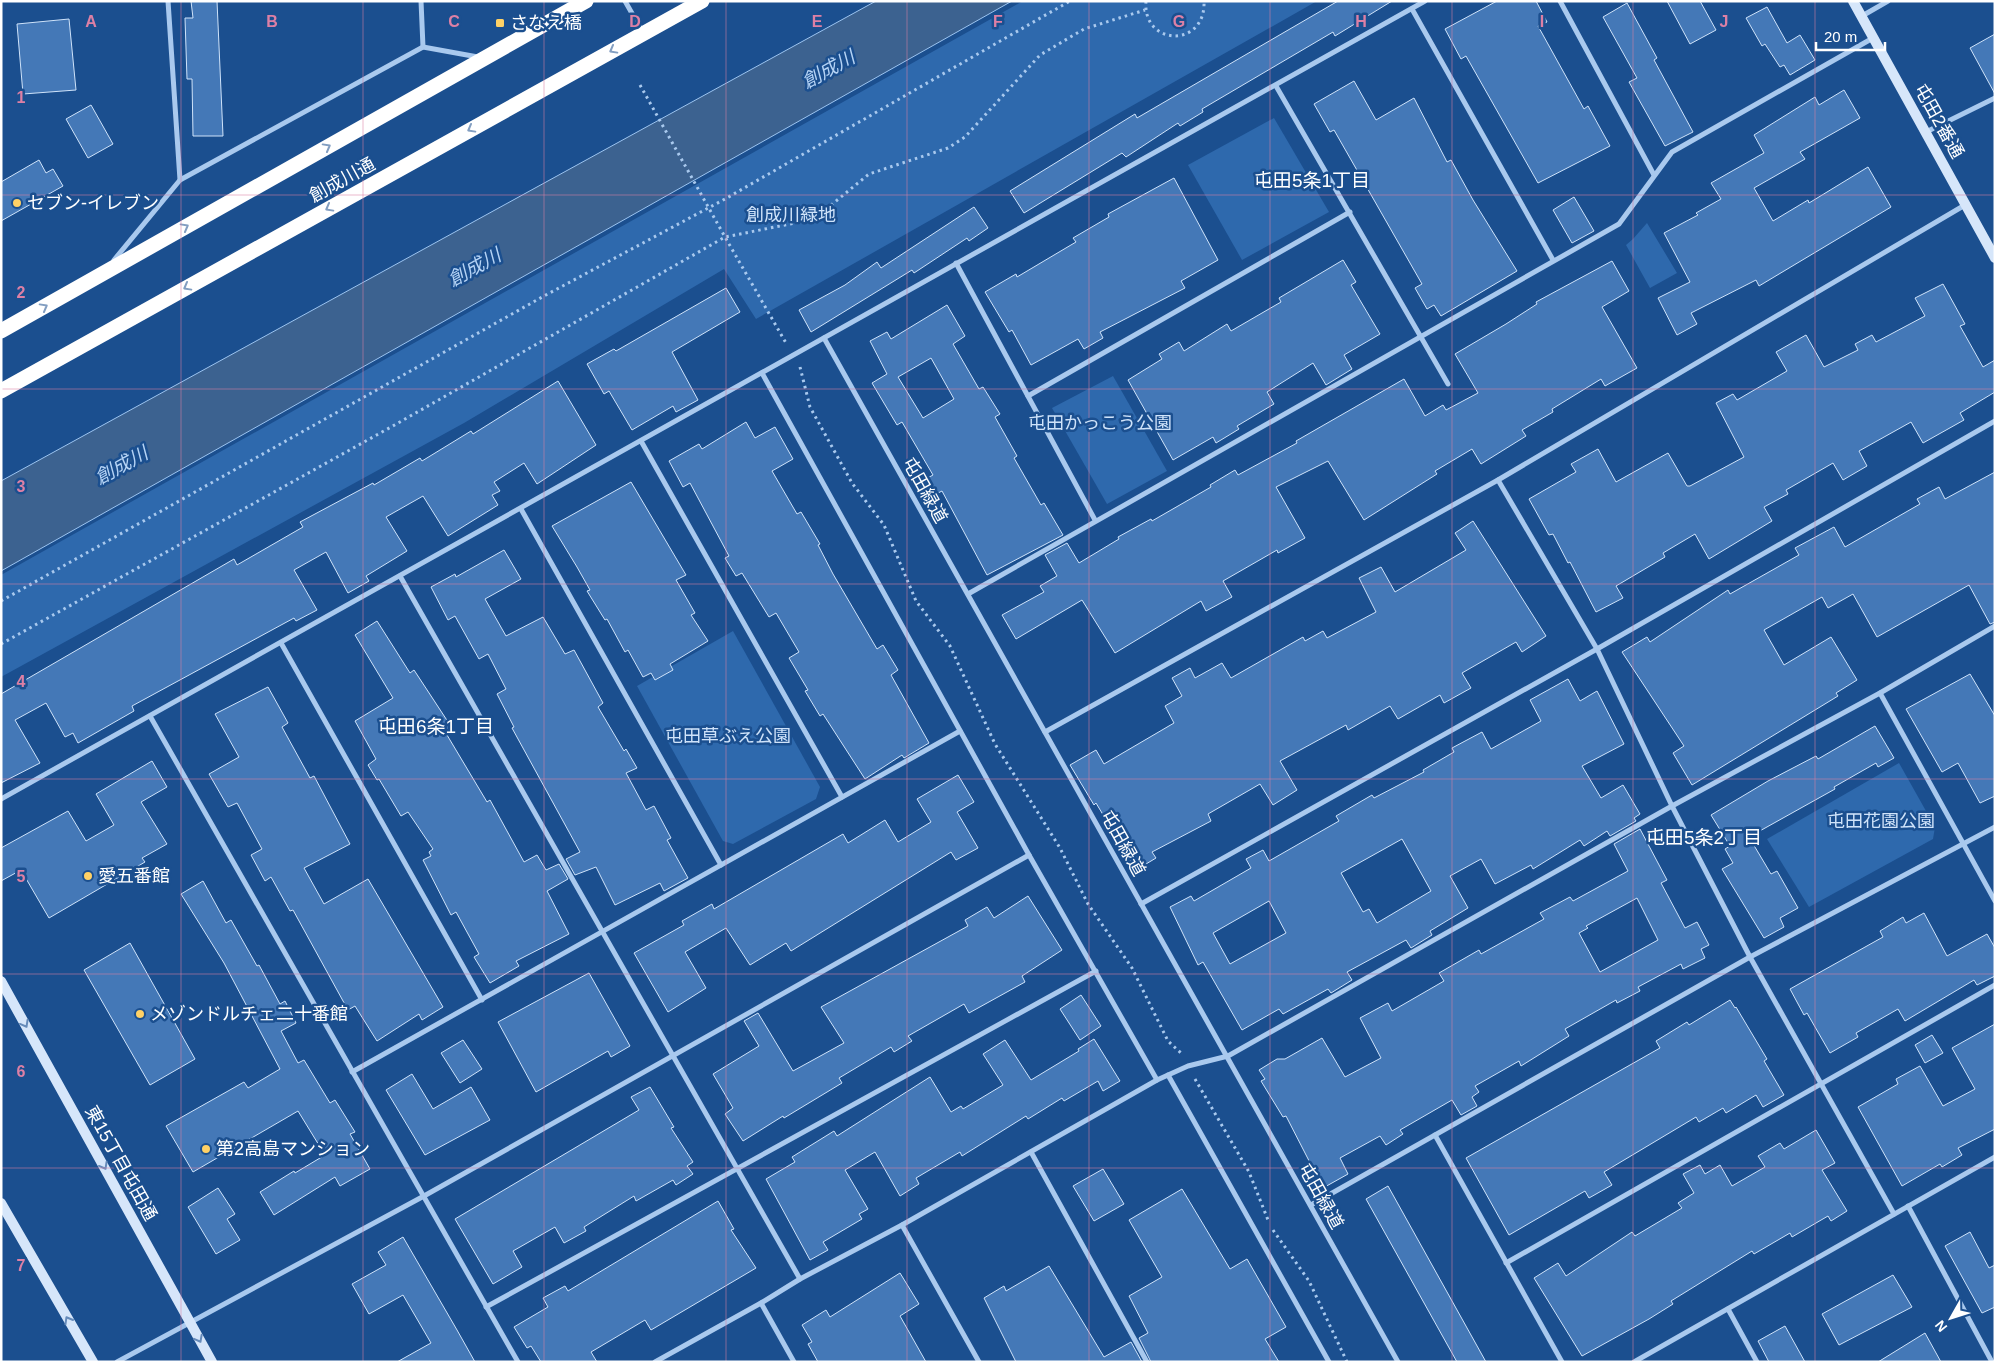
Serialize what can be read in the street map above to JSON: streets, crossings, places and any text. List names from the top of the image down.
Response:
{
  "streets": {
    "highway": ["創成川通"],
    "street": ["屯田2番通", "屯田緑道", "東15丁目屯田通"]
  },
  "one_way": ["東15丁目屯田通"],
  "districts": ["屯田5条1丁目", "屯田6条1丁目", "屯田5条2丁目"],
  "water": ["創成川"],
  "parks": [
    "創成川緑地",
    "屯田かっこう公園",
    "屯田草ぶえ公園",
    "屯田花園公園"
  ],
  "places": {
    "transit": ["さなえ橋"],
    "other": [
      "セブン-イレブン",
      "愛五番館",
      "メゾンドルチェ二十番館",
      "第2高島マンション"
    ]
  },
  "scale_bar": "20 m",
  "north": "bottom left",
  "grid": {
    "columns": [
      "A",
      "B",
      "C",
      "D",
      "E",
      "F",
      "G",
      "H",
      "I",
      "J"
    ],
    "rows": [
      "1",
      "2",
      "3",
      "4",
      "5",
      "6",
      "7"
    ]
  }
}
